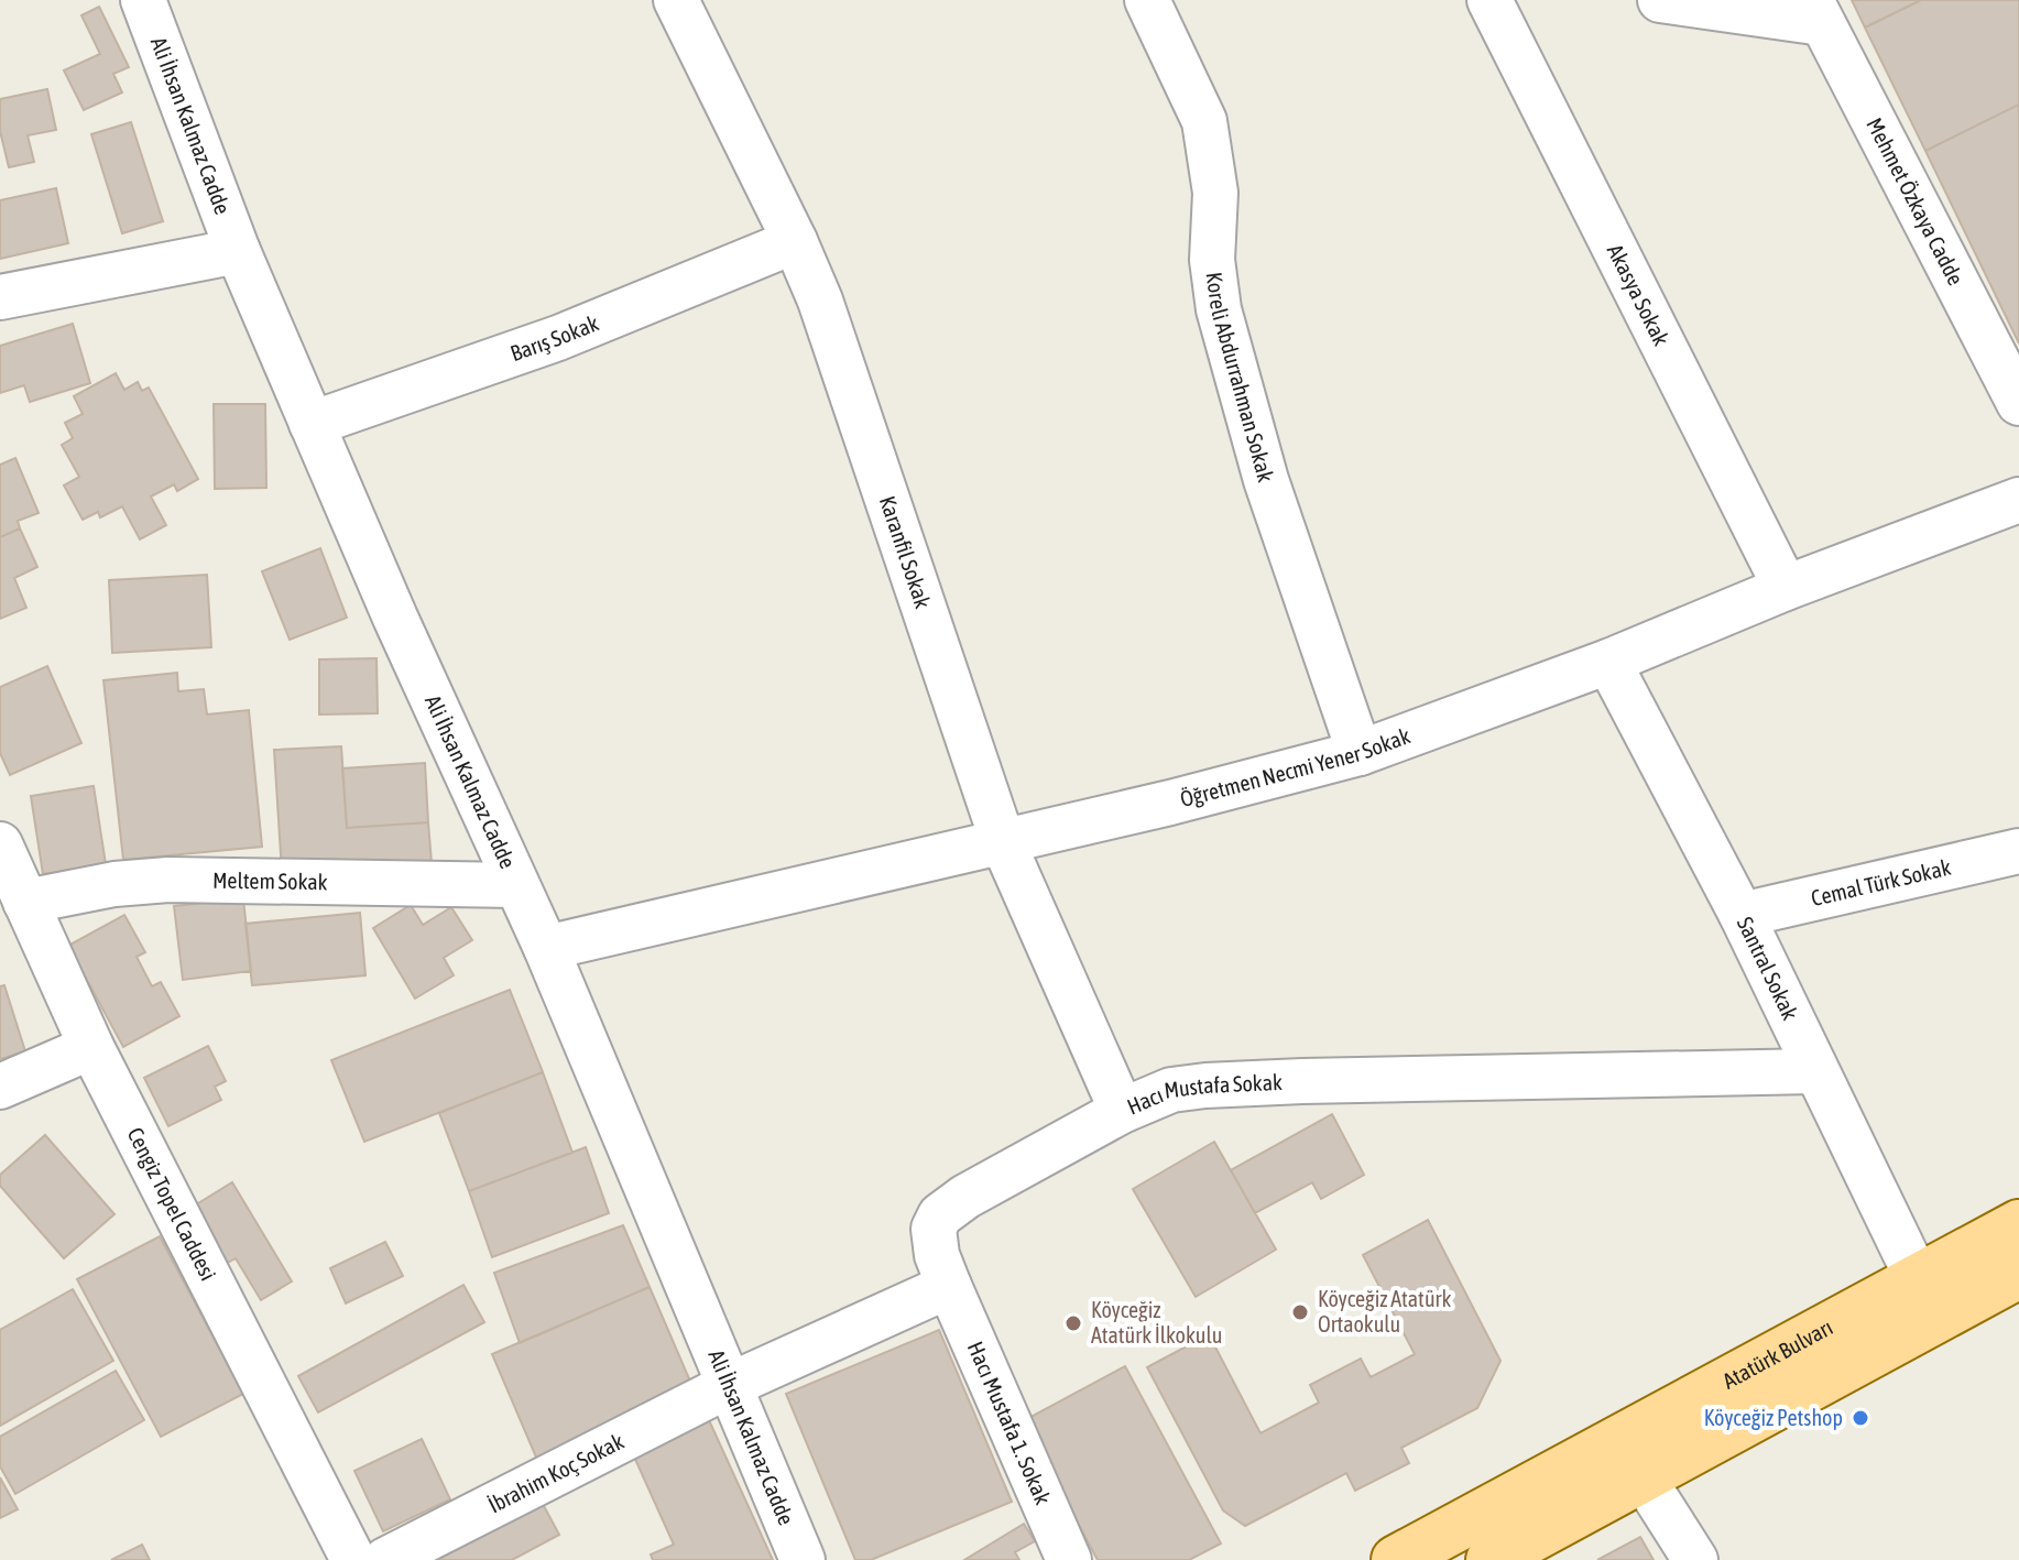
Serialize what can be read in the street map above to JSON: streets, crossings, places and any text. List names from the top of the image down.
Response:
{
  "streets": {
    "main road": ["Atatürk Bulvarı"],
    "street": [
      "Ali İhsan Kalmaz Cadde",
      "Mehmet Özkaya Cadde",
      "Akasya Sokak",
      "Barış Sokak",
      "Koreli Abdurrahman Sokak",
      "Karanfil Sokak",
      "Öğretmen Necmi Yener Sokak",
      "Meltem Sokak",
      "Cemal Türk Sokak",
      "Santral Sokak",
      "Hacı Mustafa Sokak",
      "Cengiz Topel Caddesi",
      "Hacı Mustafa 1. Sokak",
      "İbrahim Koç Sokak"
    ]
  },
  "crossings": [
    ["Ali İhsan Kalmaz Cadde", "Barış Sokak"],
    ["Ali İhsan Kalmaz Cadde", "Öğretmen Necmi Yener Sokak"],
    ["Ali İhsan Kalmaz Cadde", "Meltem Sokak"],
    ["Ali İhsan Kalmaz Cadde", "İbrahim Koç Sokak"],
    ["Akasya Sokak", "Öğretmen Necmi Yener Sokak"],
    ["Barış Sokak", "Karanfil Sokak"],
    ["Koreli Abdurrahman Sokak", "Öğretmen Necmi Yener Sokak"],
    ["Karanfil Sokak", "Öğretmen Necmi Yener Sokak"],
    ["Karanfil Sokak", "Hacı Mustafa Sokak"],
    ["Öğretmen Necmi Yener Sokak", "Santral Sokak"],
    ["Meltem Sokak", "Cengiz Topel Caddesi"],
    ["Cemal Türk Sokak", "Santral Sokak"],
    ["Santral Sokak", "Hacı Mustafa Sokak"],
    ["Santral Sokak", "Atatürk Bulvarı"],
    ["Hacı Mustafa Sokak", "Hacı Mustafa 1. Sokak"]
  ],
  "places": ["Köyceğiz Atatürk Ortaokulu", "Köyceğiz Atatürk İlkokulu", "Köyceğiz Petshop"]
}
